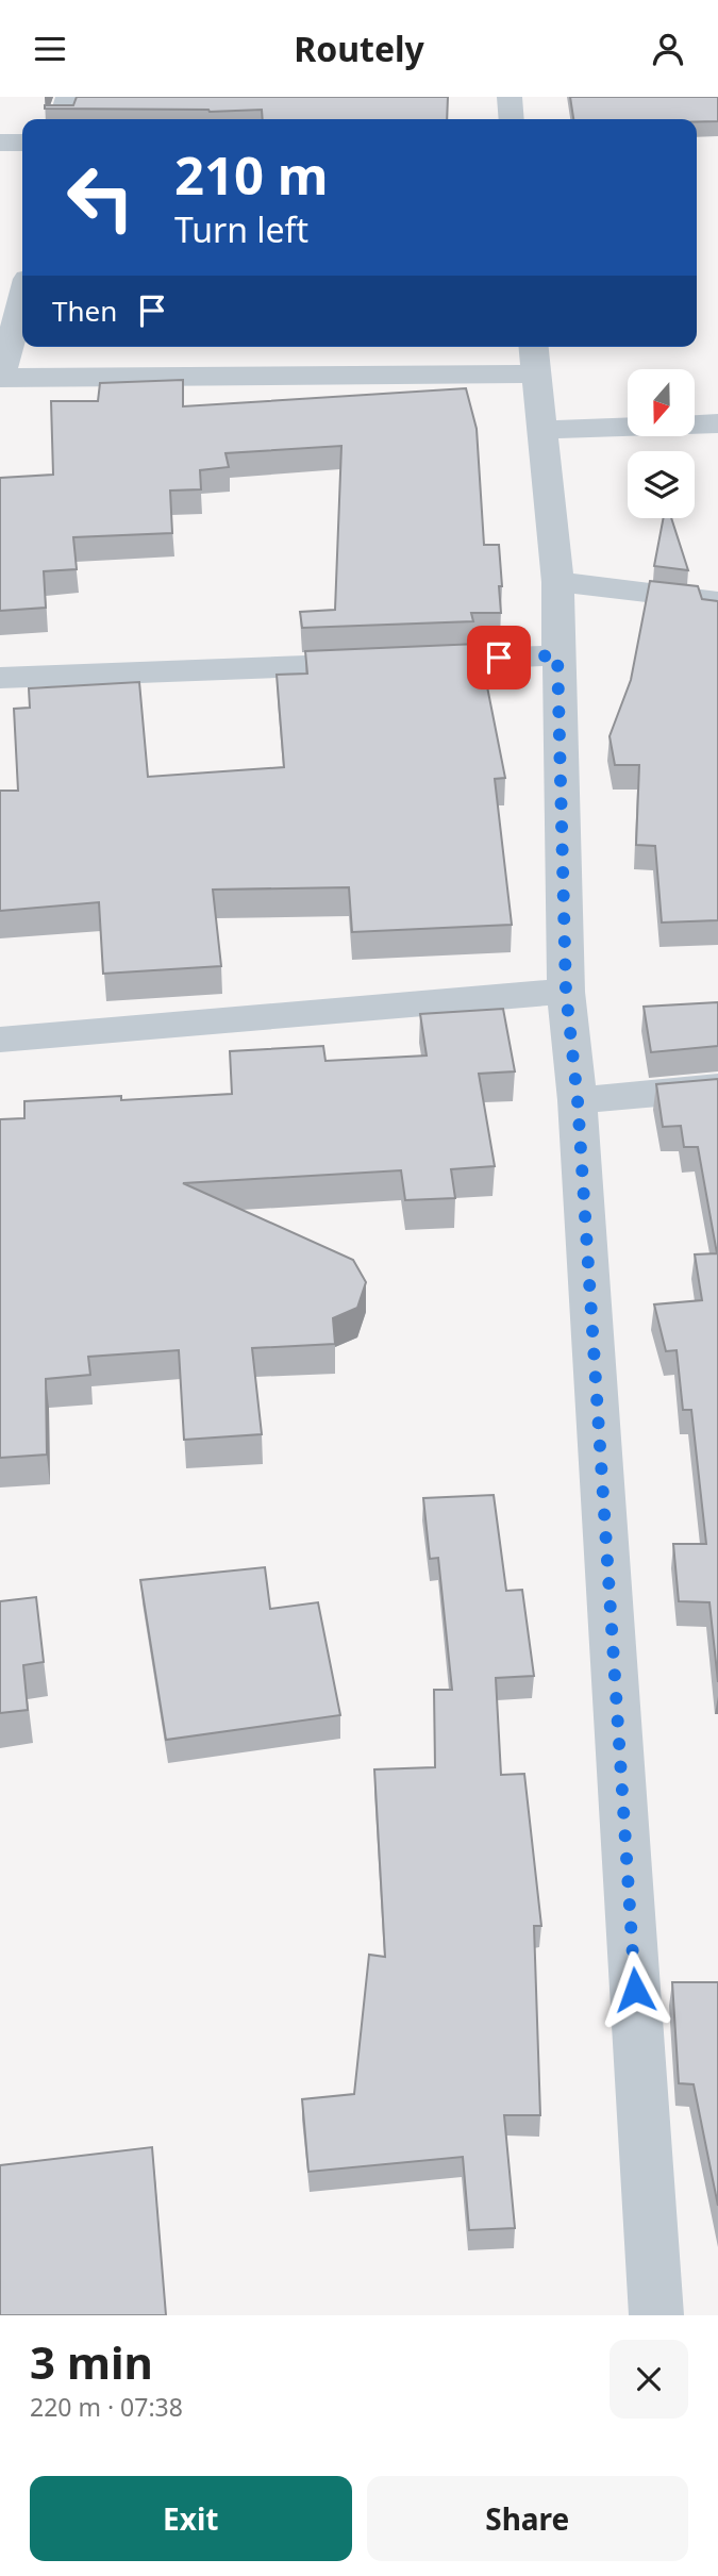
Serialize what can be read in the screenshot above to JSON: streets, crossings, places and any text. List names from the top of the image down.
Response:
{
  "north": "bottom",
  "page": {
    "header": "Routely",
    "turn": ["210 m", "Turn left"],
    "then": "Then",
    "heading": ["3 min", "220 m · 07:38"],
    "buttons": ["Exit", "Share"]
  }
}
